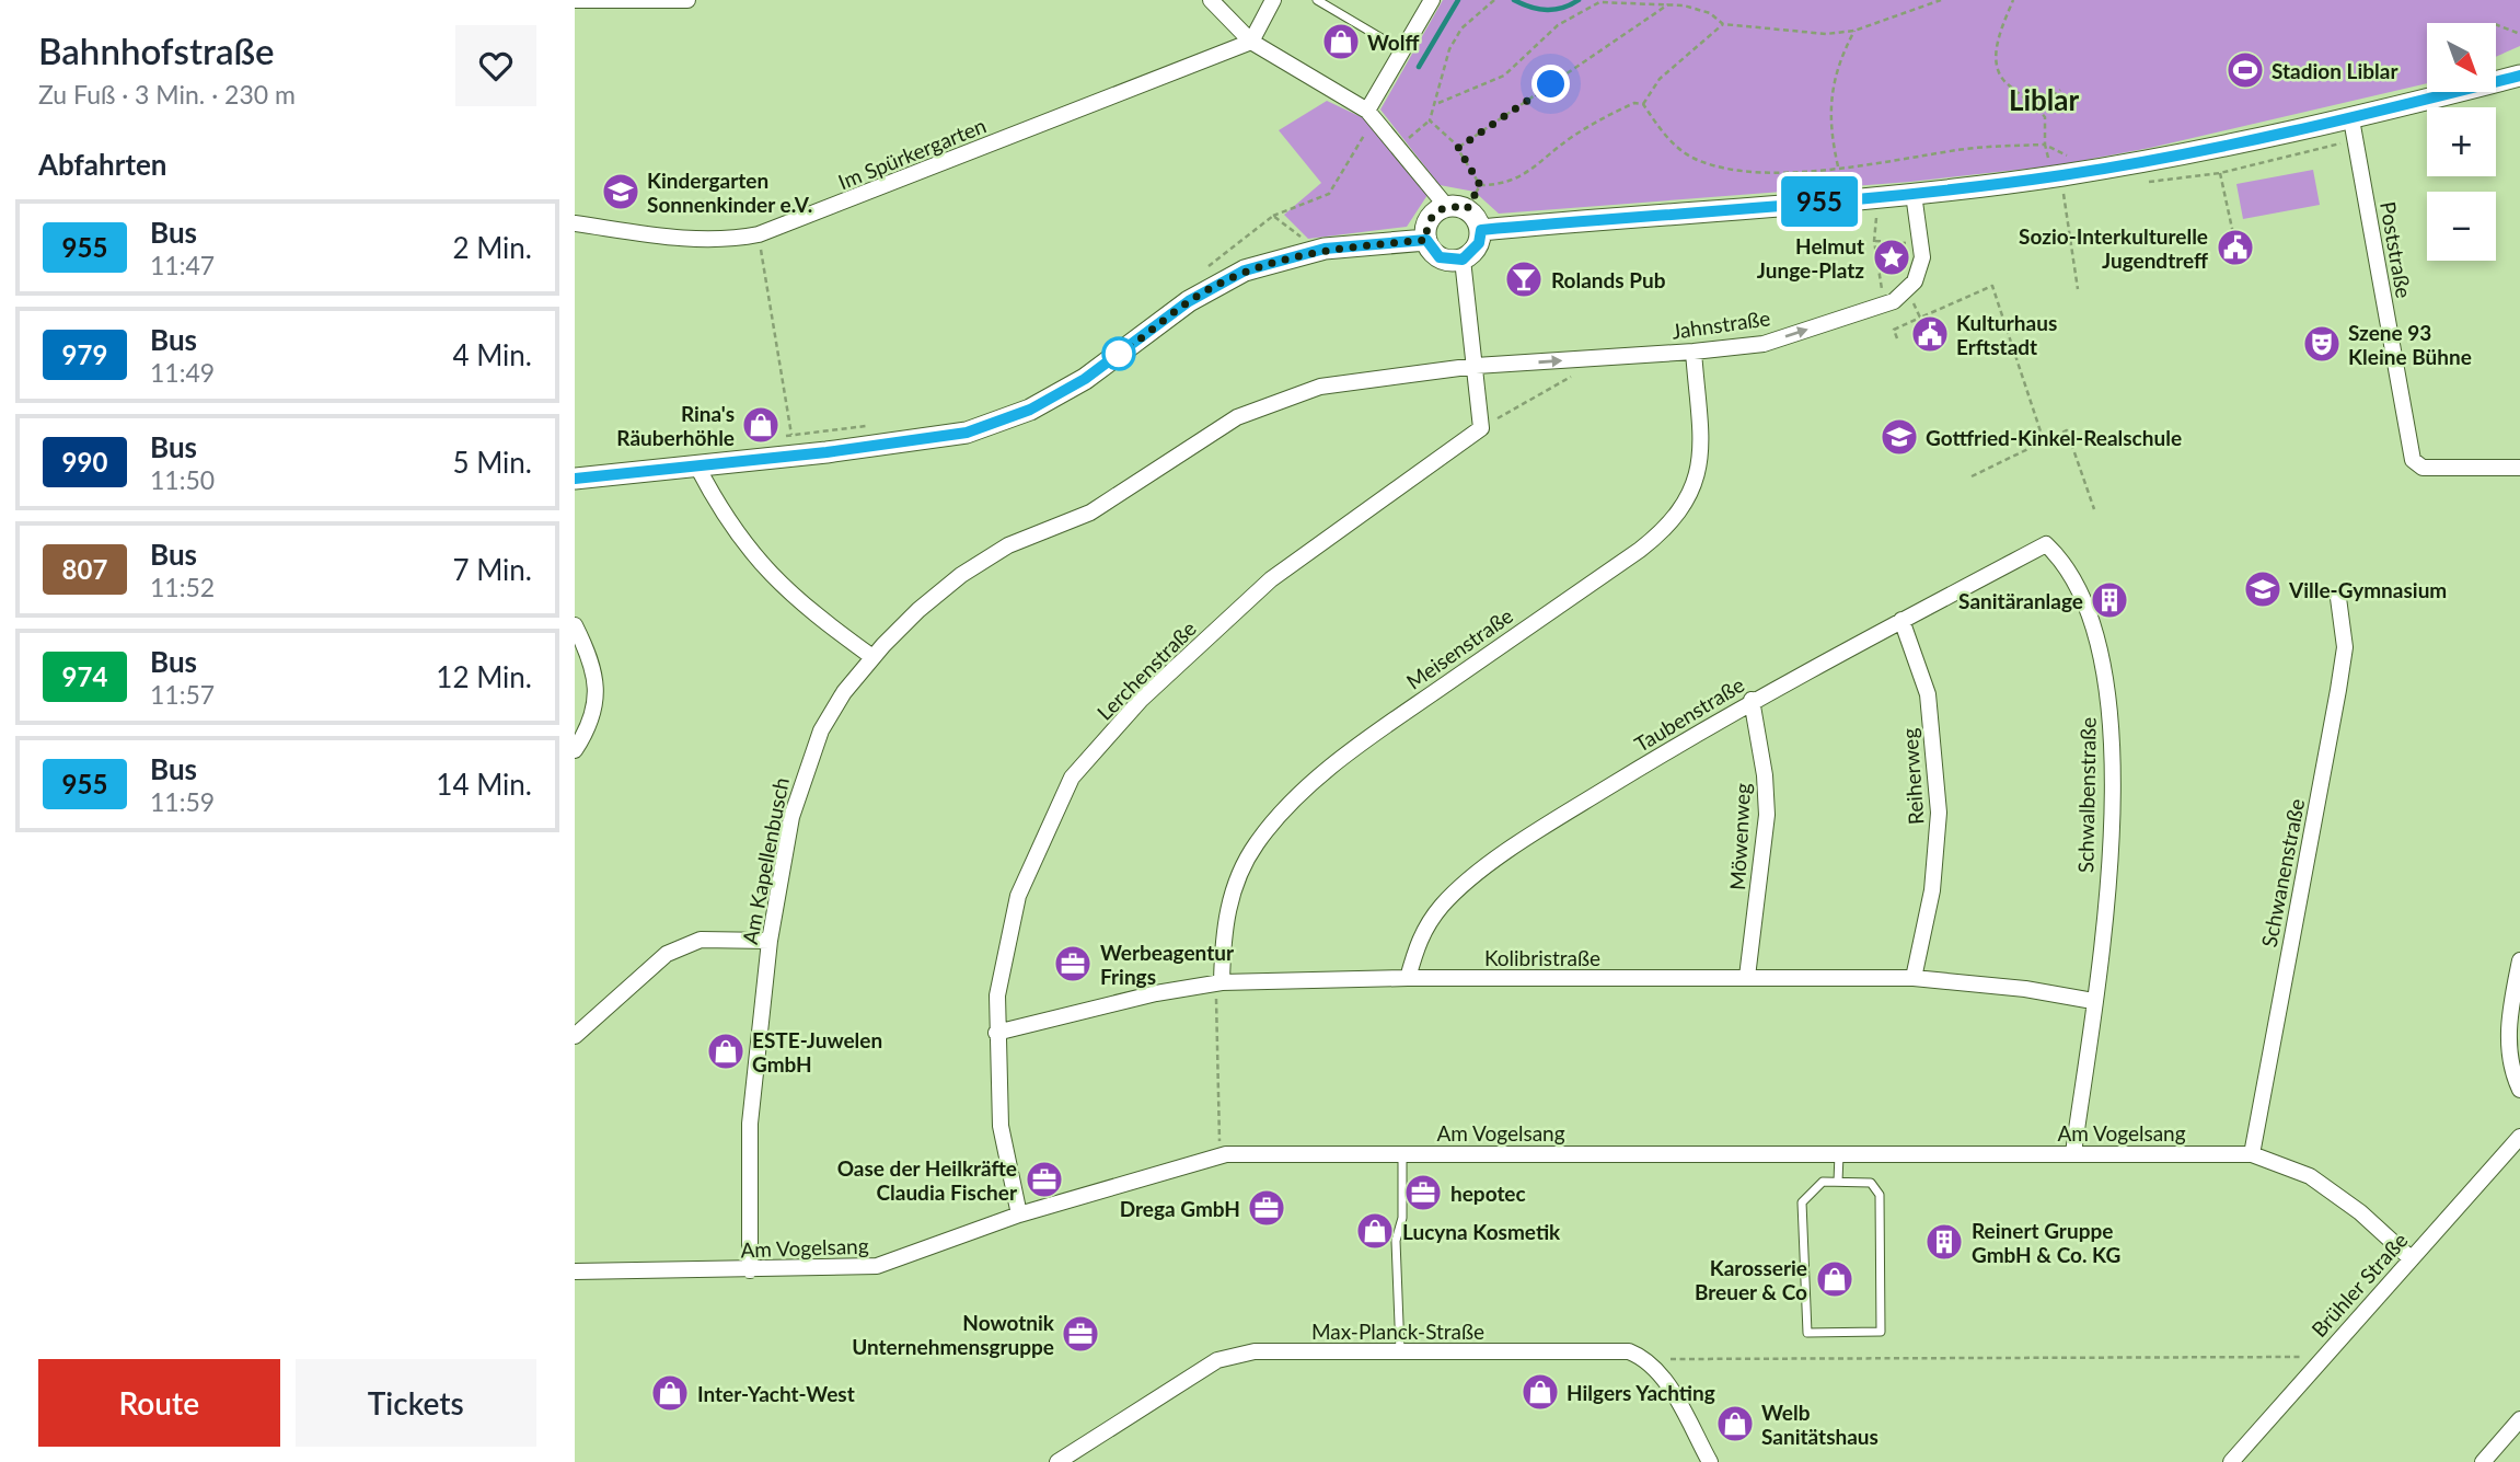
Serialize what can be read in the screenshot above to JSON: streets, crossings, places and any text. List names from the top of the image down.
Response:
{
  "streets": {
    "street": [
      "Im Spürkergarten",
      "Poststraße",
      "Jahnstraße",
      "Meisenstraße",
      "Lerchenstraße",
      "Taubenstraße",
      "Reiherweg",
      "Schwalbenstraße",
      "Möwenweg",
      "Am Kapellenbusch",
      "Schwanenstraße",
      "Kolibristraße",
      "Am Vogelsang",
      "Brühler Straße",
      "Max-Planck-Straße"
    ]
  },
  "crossings": [
    ["Jahnstraße", "Meisenstraße"],
    ["Jahnstraße", "Am Kapellenbusch"],
    ["Meisenstraße", "Kolibristraße"],
    ["Lerchenstraße", "Kolibristraße"],
    ["Lerchenstraße", "Am Vogelsang"],
    ["Taubenstraße", "Reiherweg"],
    ["Taubenstraße", "Schwalbenstraße"],
    ["Taubenstraße", "Möwenweg"],
    ["Taubenstraße", "Kolibristraße"],
    ["Reiherweg", "Kolibristraße"],
    ["Schwalbenstraße", "Kolibristraße"],
    ["Schwalbenstraße", "Am Vogelsang"],
    ["Möwenweg", "Kolibristraße"],
    ["Am Kapellenbusch", "Am Vogelsang"],
    ["Schwanenstraße", "Am Vogelsang"],
    ["Am Vogelsang", "Brühler Straße"]
  ],
  "districts": ["Liblar"],
  "places": {
    "shop": [
      "Wolff",
      "Rina's Räuberhöhle",
      "ESTE-Juwelen GmbH",
      "Lucyna Kosmetik",
      "Karosserie Breuer & Co",
      "Hilgers Yachting",
      "Inter-Yacht-West",
      "Welb Sanitätshaus"
    ],
    "sports": ["Stadion Liblar"],
    "school or university": ["Kindergarten Sonnenkinder e.V.", "Gottfried-Kinkel-Realschule", "Ville-Gymnasium"],
    "public building": ["Sozio-Interkulturelle Jugendtreff", "Kulturhaus Erftstadt"],
    "place": ["Helmut Junge-Platz"],
    "bar": ["Rolands Pub"],
    "theatre": ["Szene 93 Kleine Bühne"],
    "building": ["Sanitäranlage", "Reinert Gruppe GmbH & Co. KG"],
    "office": [
      "Werbeagentur Frings",
      "Oase der Heilkräfte Claudia Fischer",
      "hepotec",
      "Drega GmbH",
      "Nowotnik Unternehmensgruppe"
    ]
  },
  "lines": ["bus line 955"],
  "north": "bottom right",
  "page": {
    "heading": [
      ["Bahnhofstraße", "Zu Fuß · 3 Min. · 230 m"],
      "Abfahrten"
    ],
    "on_map": "955",
    "map_buttons": ["+", "−"],
    "list": [
      {
        "mark": "955",
        "name": "Bus",
        "note": "11:47",
        "value": "2 Min."
      },
      {
        "mark": "979",
        "name": "Bus",
        "note": "11:49",
        "value": "4 Min."
      },
      {
        "mark": "990",
        "name": "Bus",
        "note": "11:50",
        "value": "5 Min."
      },
      {
        "mark": "807",
        "name": "Bus",
        "note": "11:52",
        "value": "7 Min."
      },
      {
        "mark": "974",
        "name": "Bus",
        "note": "11:57",
        "value": "12 Min."
      },
      {
        "mark": "955",
        "name": "Bus",
        "note": "11:59",
        "value": "14 Min."
      }
    ],
    "buttons": ["Route", "Tickets"]
  }
}
